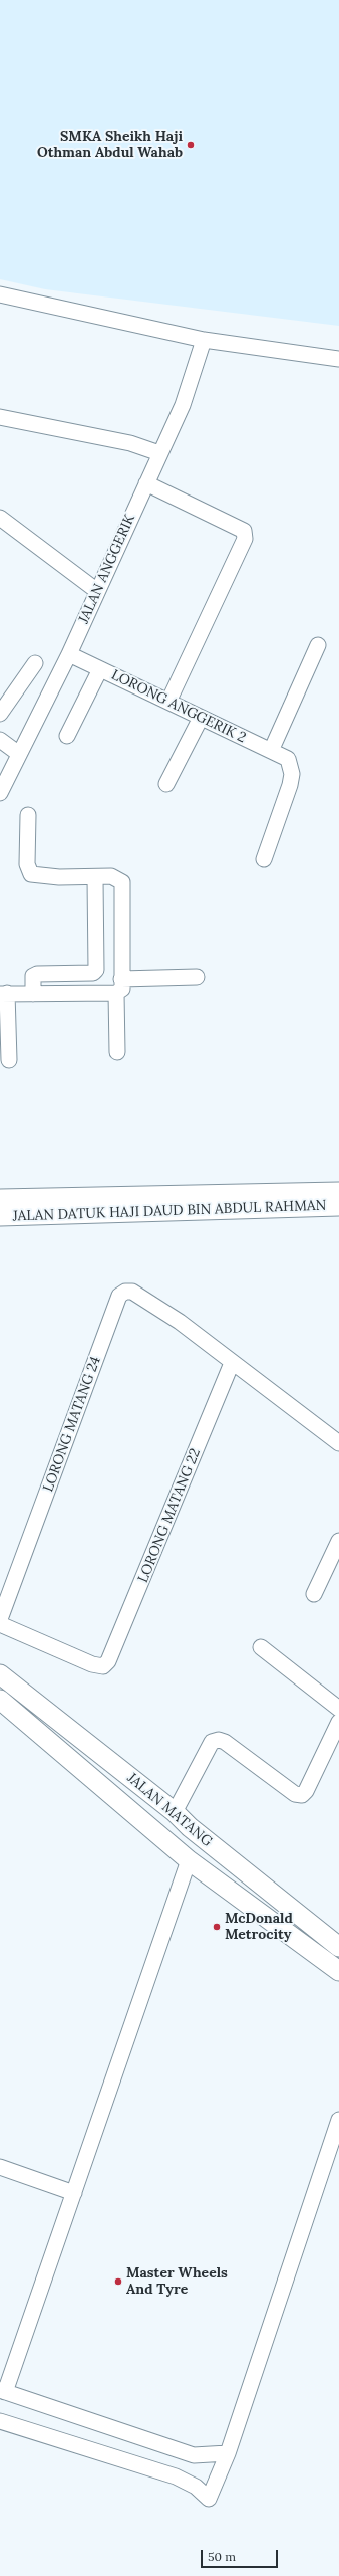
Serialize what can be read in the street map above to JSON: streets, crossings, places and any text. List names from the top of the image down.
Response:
{
  "streets": {
    "main road": ["JALAN DATUK HAJI DAUD BIN ABDUL RAHMAN", "JALAN MATANG"],
    "street": [
      "JALAN ANGGERIK",
      "LORONG ANGGERIK 2",
      "LORONG MATANG 24",
      "LORONG MATANG 22"
    ]
  },
  "crossings": [
    ["JALAN ANGGERIK", "LORONG ANGGERIK 2"],
    ["LORONG MATANG 24", "LORONG MATANG 22"]
  ],
  "places": ["SMKA Sheikh Haji Othman Abdul Wahab", "McDonald Metrocity", "Master Wheels And Tyre"],
  "scale_bar": "50 m"
}
